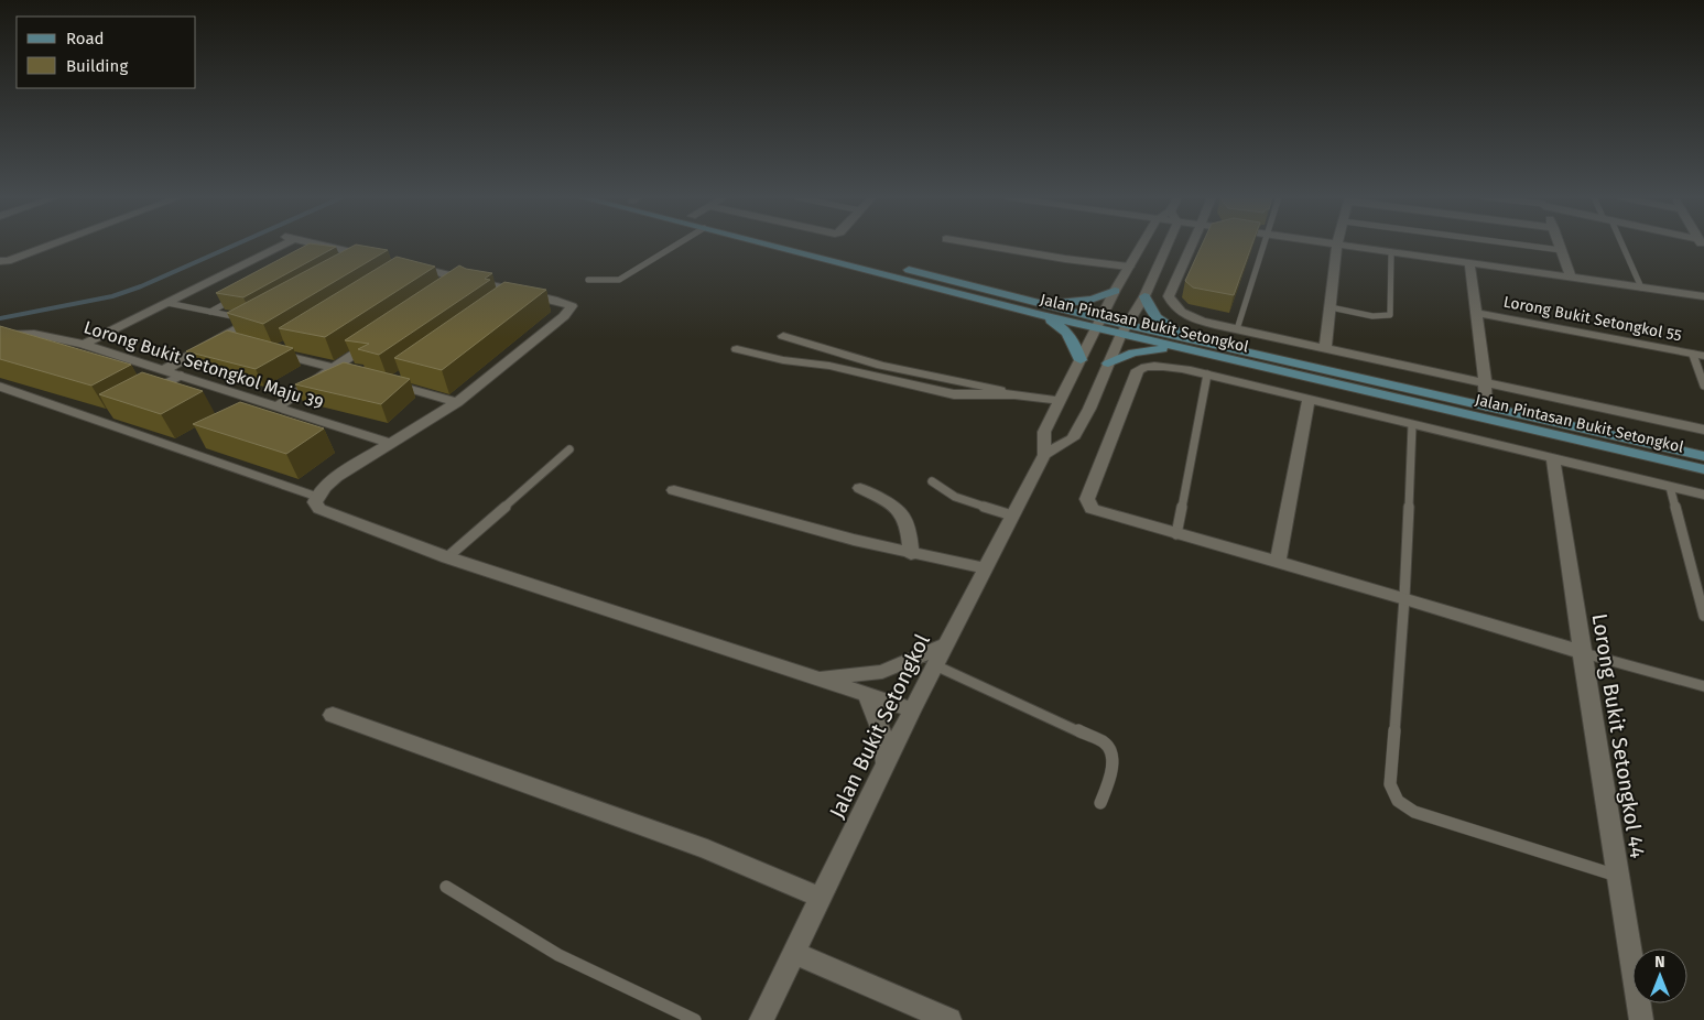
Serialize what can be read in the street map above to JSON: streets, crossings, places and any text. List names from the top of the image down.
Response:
{
  "streets": {
    "main road": ["Jalan Pintasan Bukit Setongkol"],
    "street": [
      "Lorong Bukit Setongkol 55",
      "Lorong Bukit Setongkol Maju 39",
      "Jalan Bukit Setongkol",
      "Lorong Bukit Setongkol 44"
    ]
  },
  "crossings": [
    ["Jalan Pintasan Bukit Setongkol", "Jalan Bukit Setongkol"]
  ],
  "legend": ["Road", "Building"],
  "north": "top"
}
